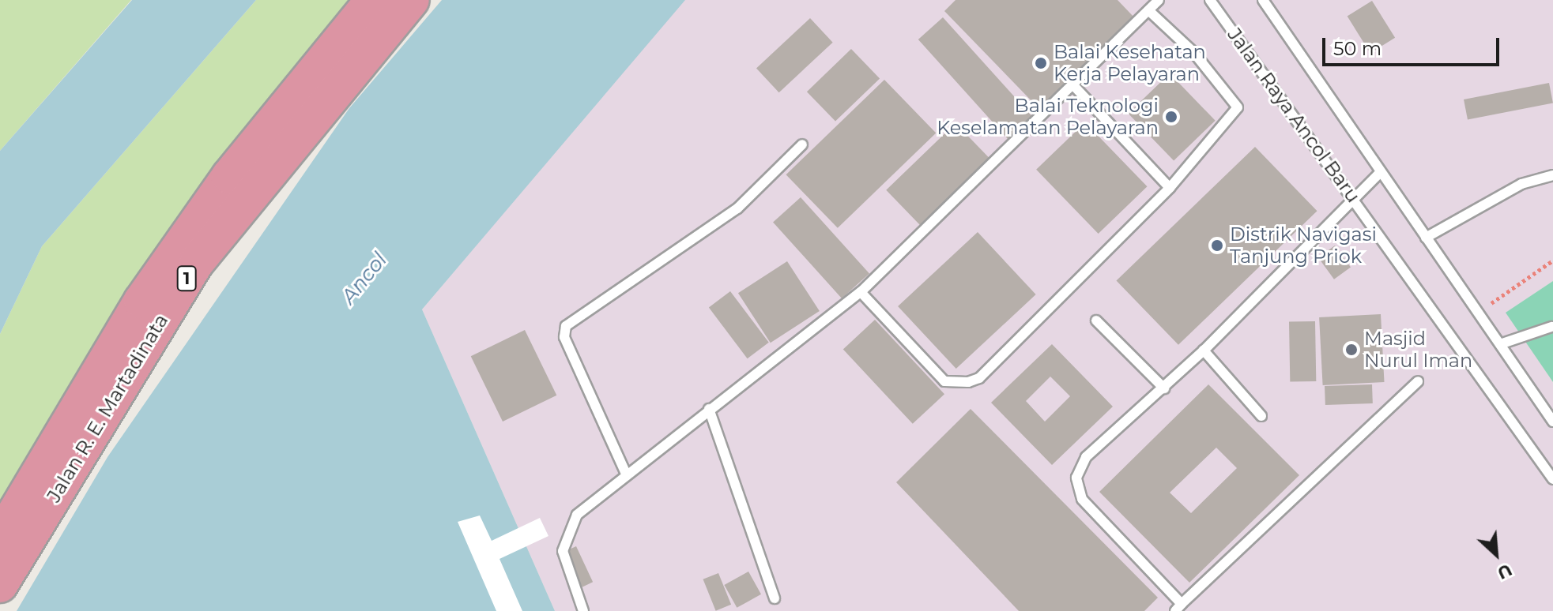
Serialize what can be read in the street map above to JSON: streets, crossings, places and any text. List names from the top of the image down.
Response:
{
  "streets": {
    "highway": ["1", "Jalan R. E. Martadinata"],
    "lane": ["Jalan Raya Ancol Baru"]
  },
  "water": ["Ancol"],
  "places": [
    "Balai Kesehatan Kerja Pelayaran",
    "Balai Teknologi Keselamatan Pelayaran",
    "Distrik Navigasi Tanjung Priok",
    "Masjid Nurul Iman"
  ],
  "scale_bar": "50 m",
  "north": "bottom right"
}
